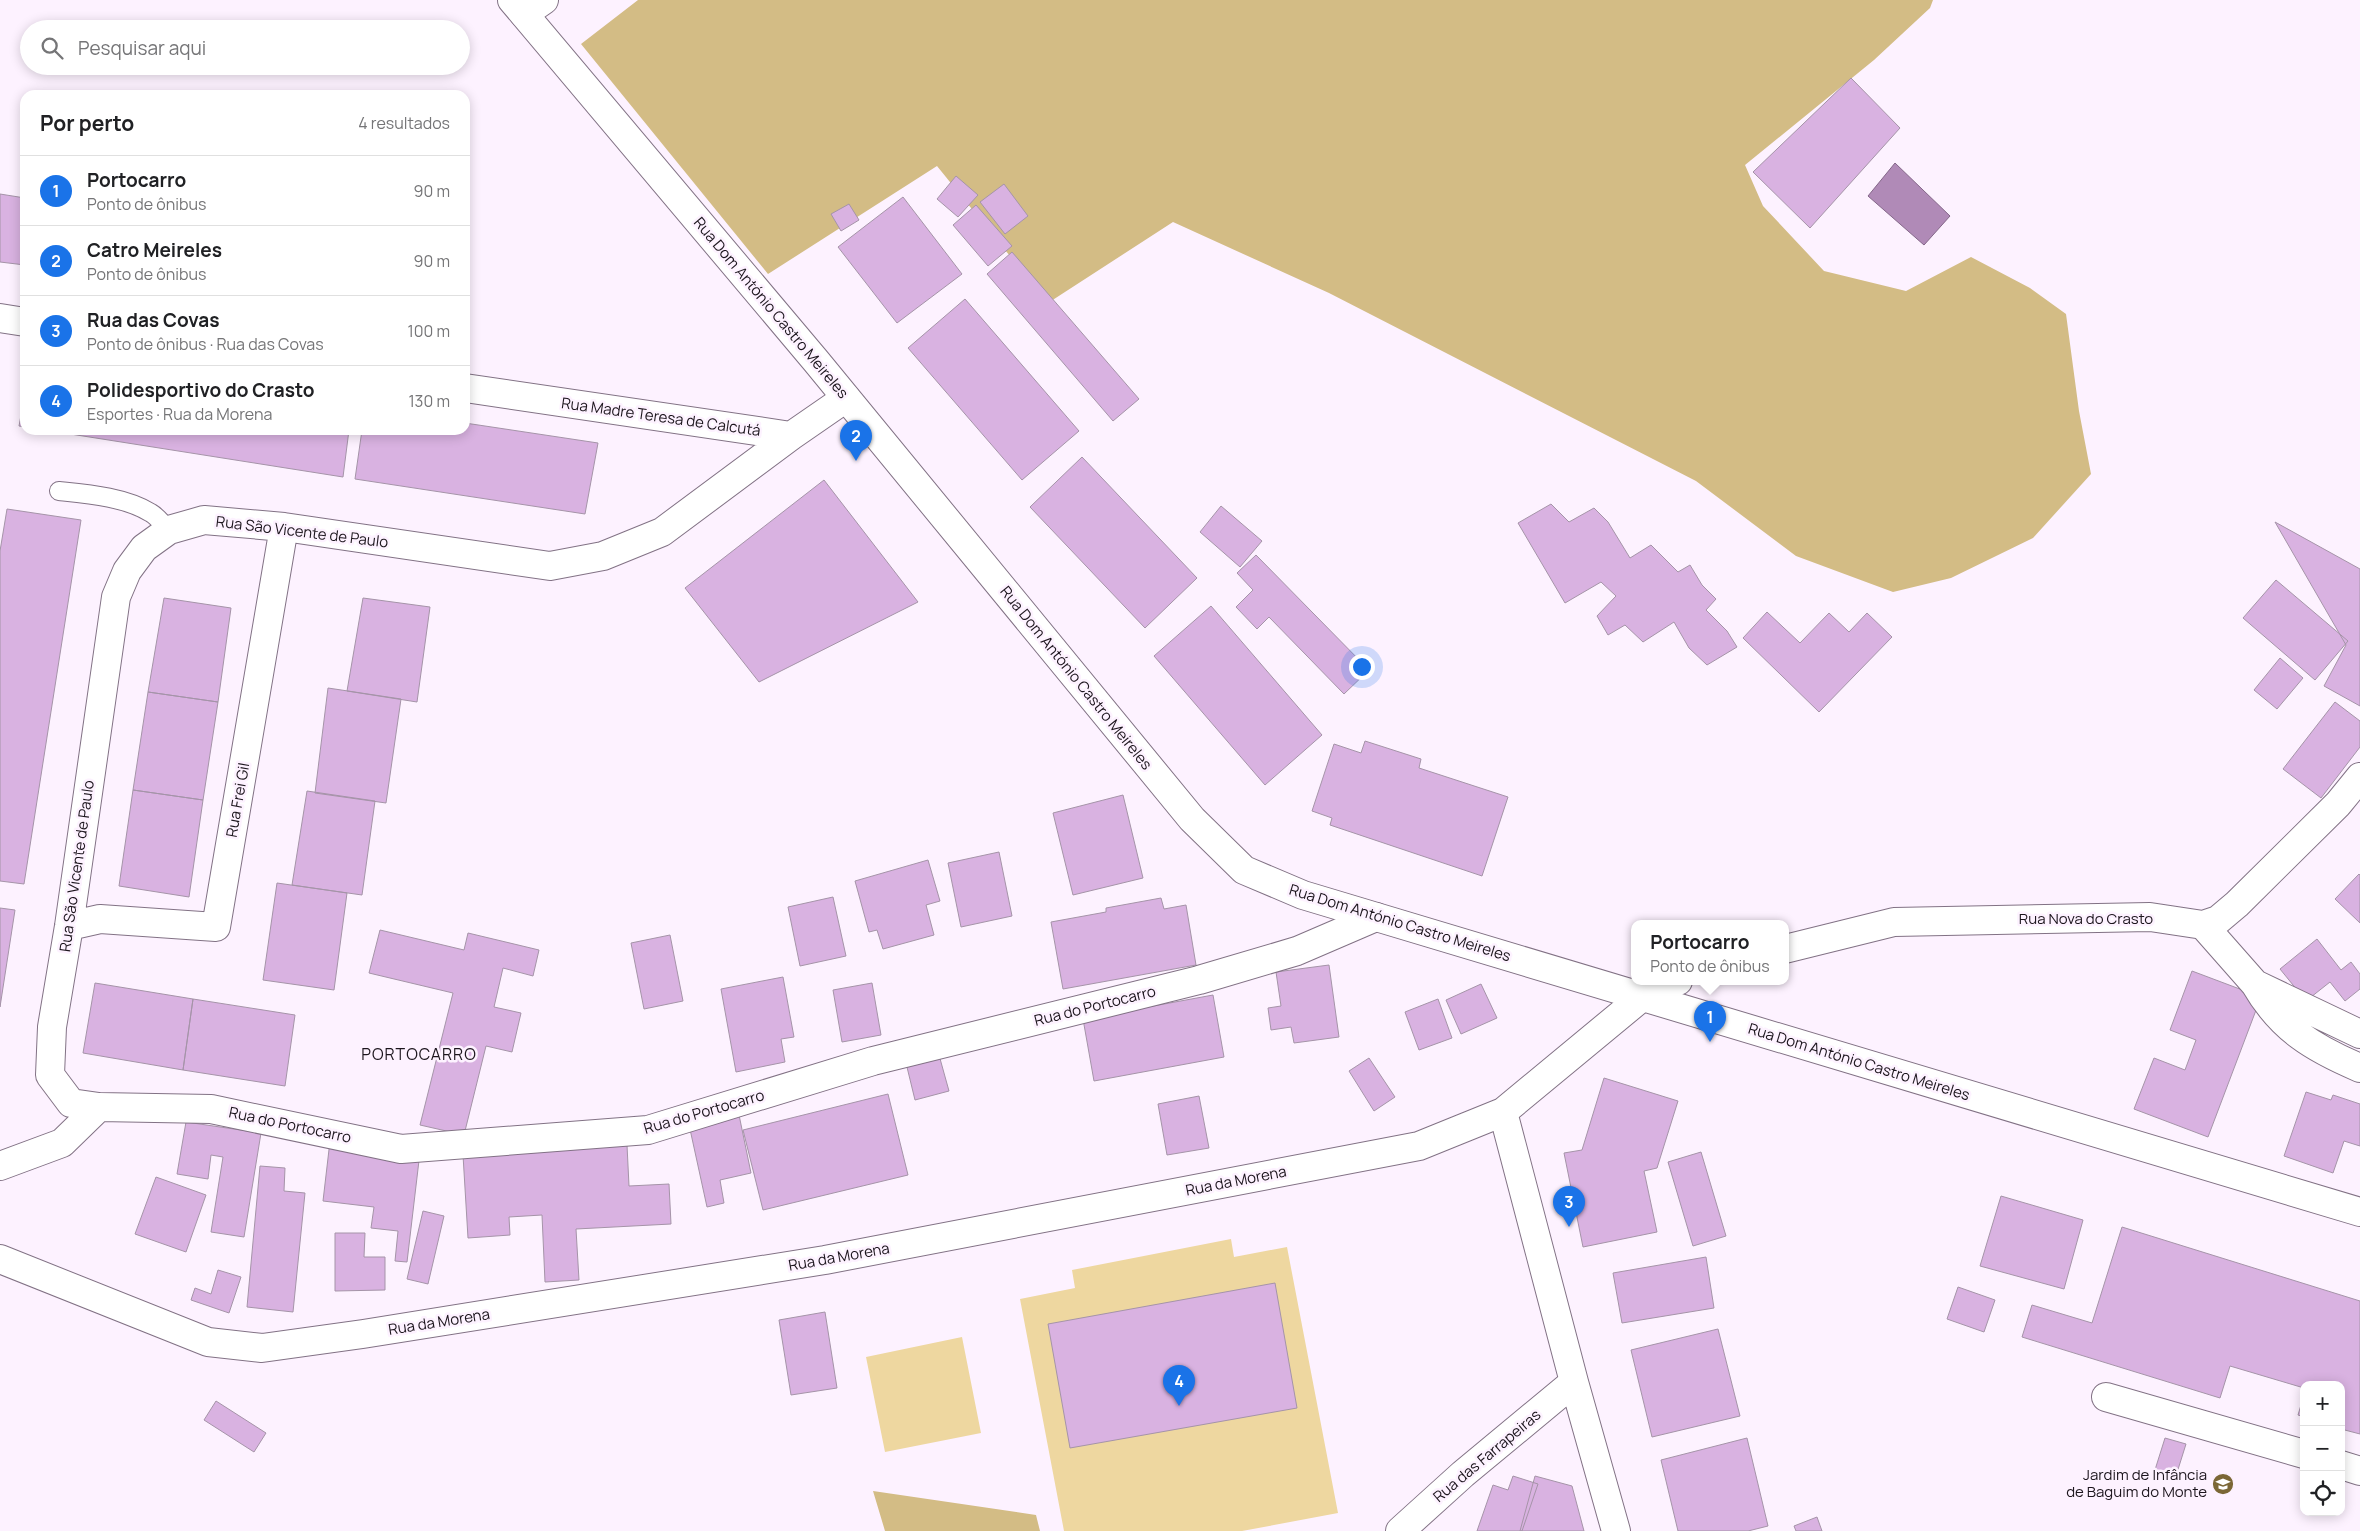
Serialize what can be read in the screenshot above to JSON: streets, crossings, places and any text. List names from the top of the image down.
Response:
{
  "streets": {
    "street": [
      "Rua Dom António Castro Meireles",
      "Rua Madre Teresa de Calcutá",
      "Rua São Vicente de Paulo",
      "Rua Frei Gil",
      "Rua Nova do Crasto",
      "Rua do Portocarro",
      "Rua da Morena",
      "Rua das Farrapeiras"
    ]
  },
  "crossings": [
    ["Rua Dom António Castro Meireles", "Rua do Portocarro"],
    ["Rua Dom António Castro Meireles", "Rua da Morena"],
    ["Rua Madre Teresa de Calcutá", "Rua São Vicente de Paulo"],
    ["Rua São Vicente de Paulo", "Rua Frei Gil"],
    ["Rua São Vicente de Paulo", "Rua do Portocarro"]
  ],
  "districts": ["PORTOCARRO"],
  "places": {
    "school or university": ["Jardim de Infância de Baguim do Monte"]
  },
  "page": {
    "search": "Pesquisar aqui",
    "heading": ["Por perto", "4 resultados"],
    "list": [
      {
        "mark": "1",
        "name": "Portocarro",
        "note": "Ponto de ônibus",
        "value": "90 m"
      },
      {
        "mark": "2",
        "name": "Catro Meireles",
        "note": "Ponto de ônibus",
        "value": "90 m"
      },
      {
        "mark": "3",
        "name": "Rua das Covas",
        "note": "Ponto de ônibus · Rua das Covas",
        "value": "100 m"
      },
      {
        "mark": "4",
        "name": "Polidesportivo do Crasto",
        "note": "Esportes · Rua da Morena",
        "value": "130 m"
      }
    ],
    "pins": [
      "2",
      "1",
      "3",
      "4"
    ],
    "popup": ["Portocarro", "Ponto de ônibus"],
    "map_buttons": ["+", "−"]
  }
}
